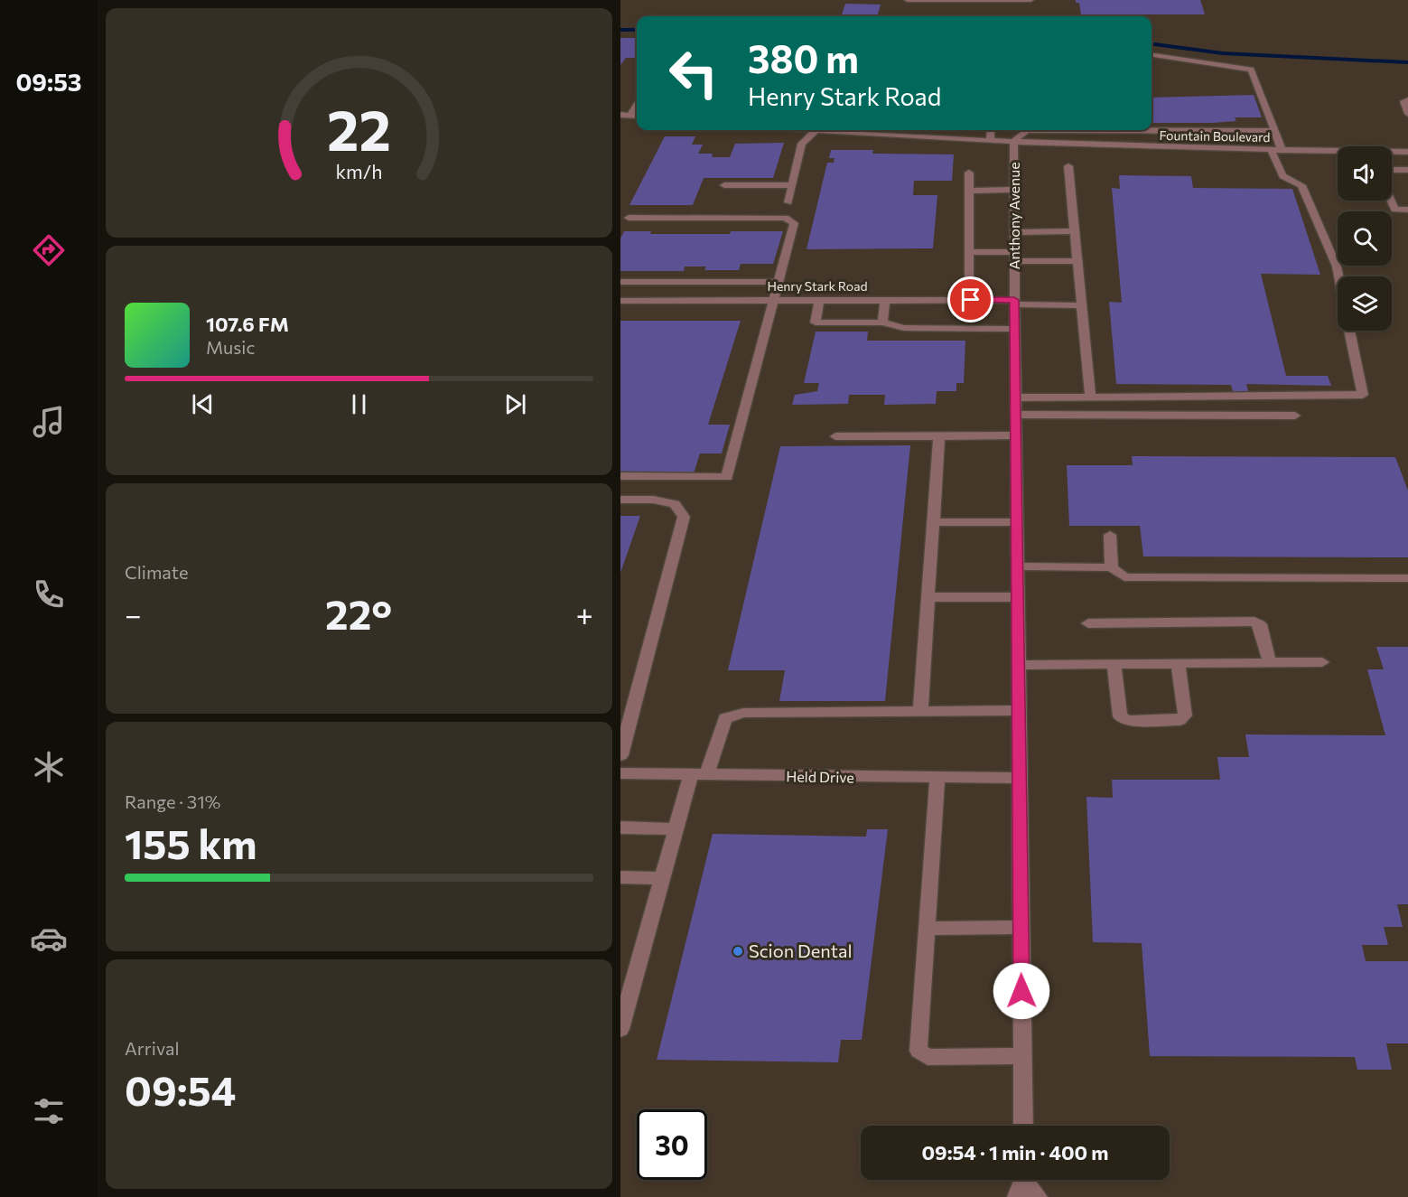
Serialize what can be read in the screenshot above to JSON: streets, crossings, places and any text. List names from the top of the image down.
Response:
{
  "streets": {
    "street": [
      "Fountain Boulevard",
      "Anthony Avenue",
      "Henry Stark Road",
      "Held Drive"
    ]
  },
  "crossings": [
    ["Fountain Boulevard", "Anthony Avenue"],
    ["Anthony Avenue", "Henry Stark Road"],
    ["Anthony Avenue", "Held Drive"]
  ],
  "places": ["Scion Dental"],
  "page": {
    "tabs": "09:53",
    "turn": ["380 m", "Henry Stark Road"],
    "song": ["107.6 FM", "Music"],
    "tile": [
      "Climate",
      ["Range · 31%", "155 km"],
      ["Arrival", "09:54"]
    ],
    "heat": ["−", "22°", "+"],
    "limit": "30",
    "trip": "09:54 · 1 min · 400 m",
    "gauge": ["22", "km/h"]
  }
}
